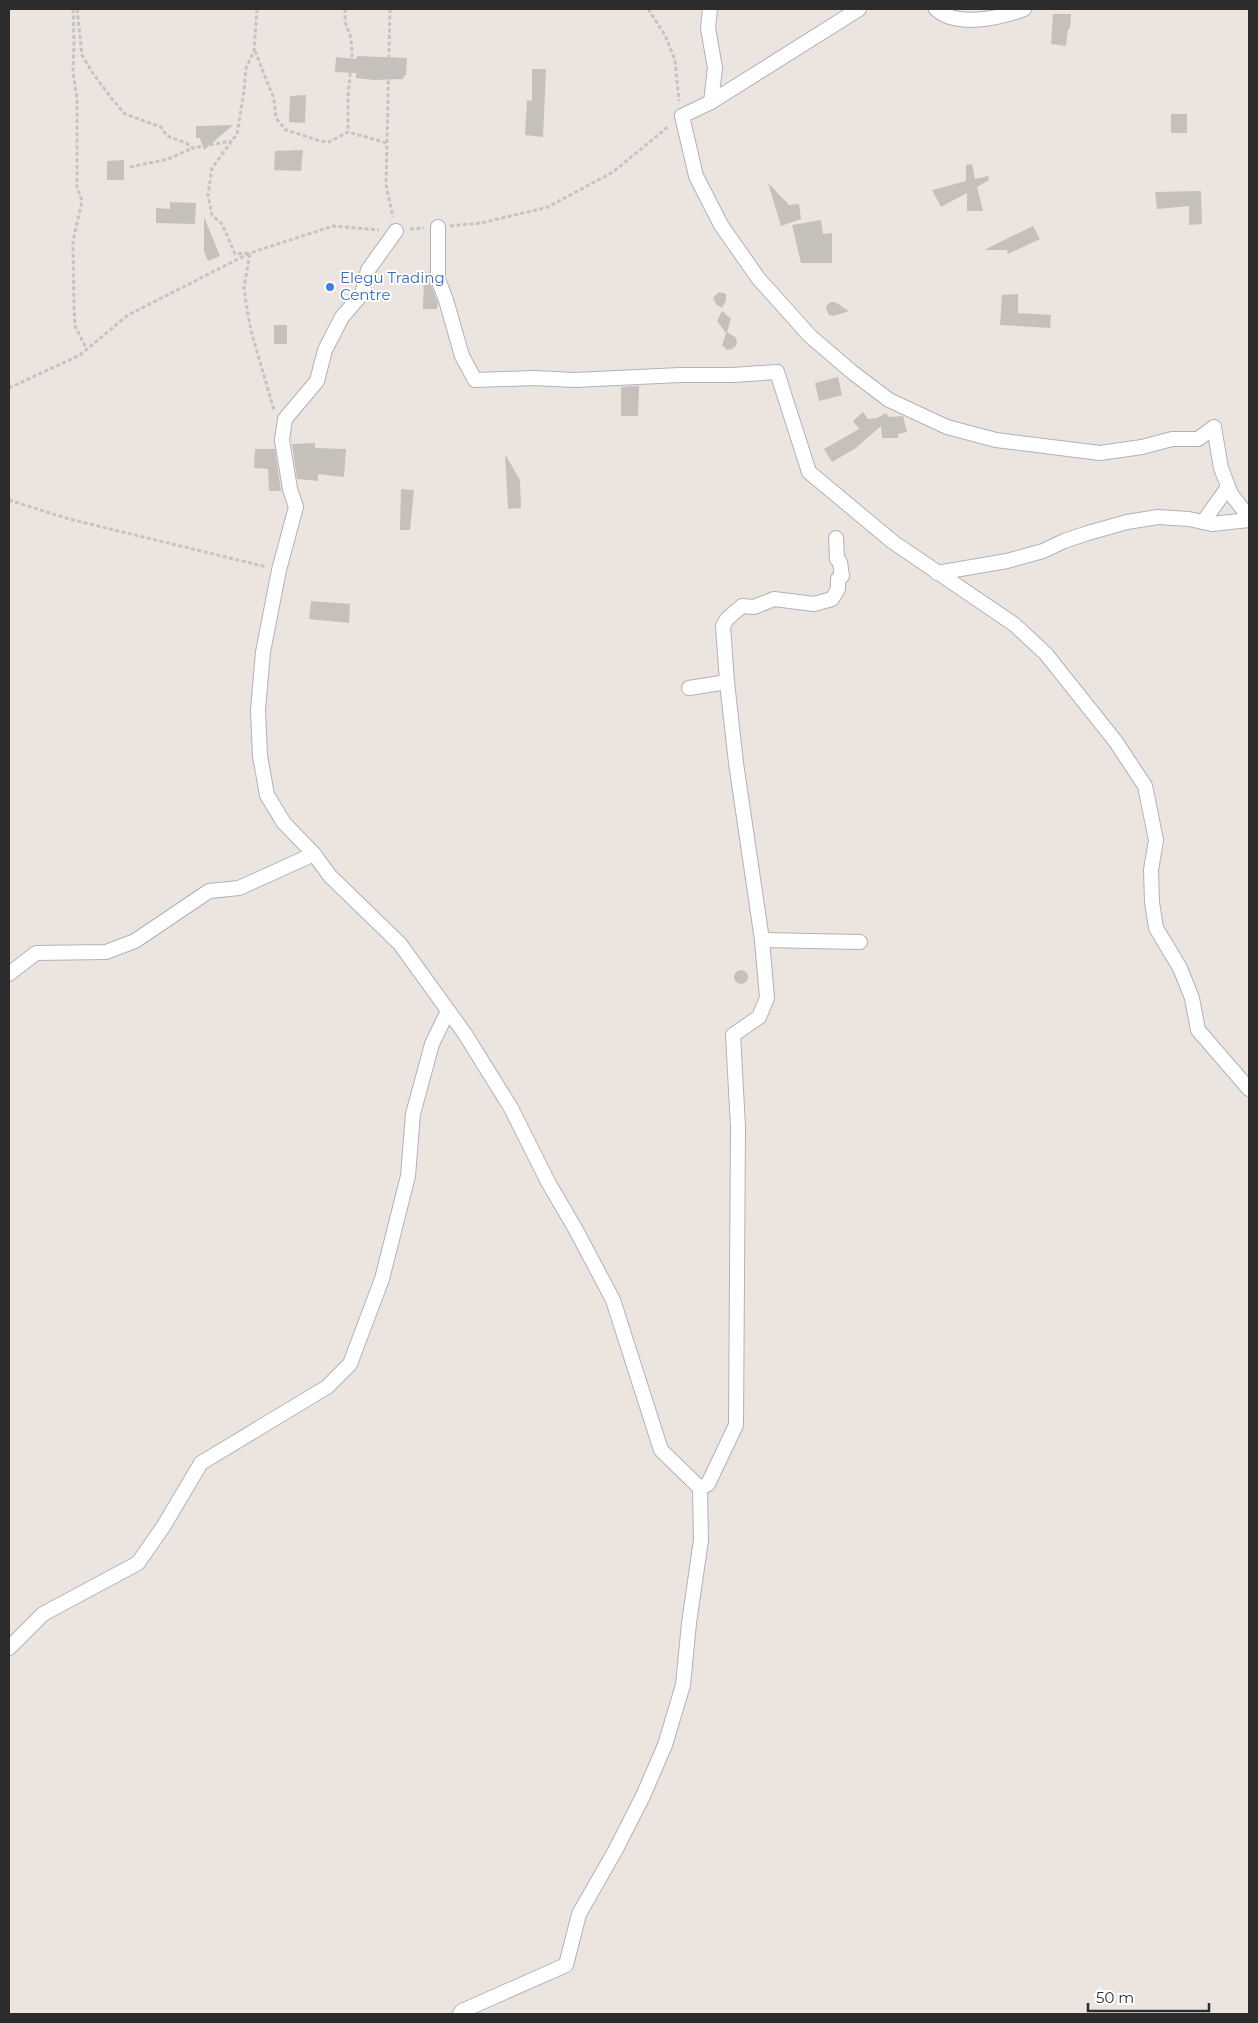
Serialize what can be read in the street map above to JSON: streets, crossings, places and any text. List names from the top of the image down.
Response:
{
  "places": ["Elegu Trading Centre"],
  "scale_bar": "50 m"
}
